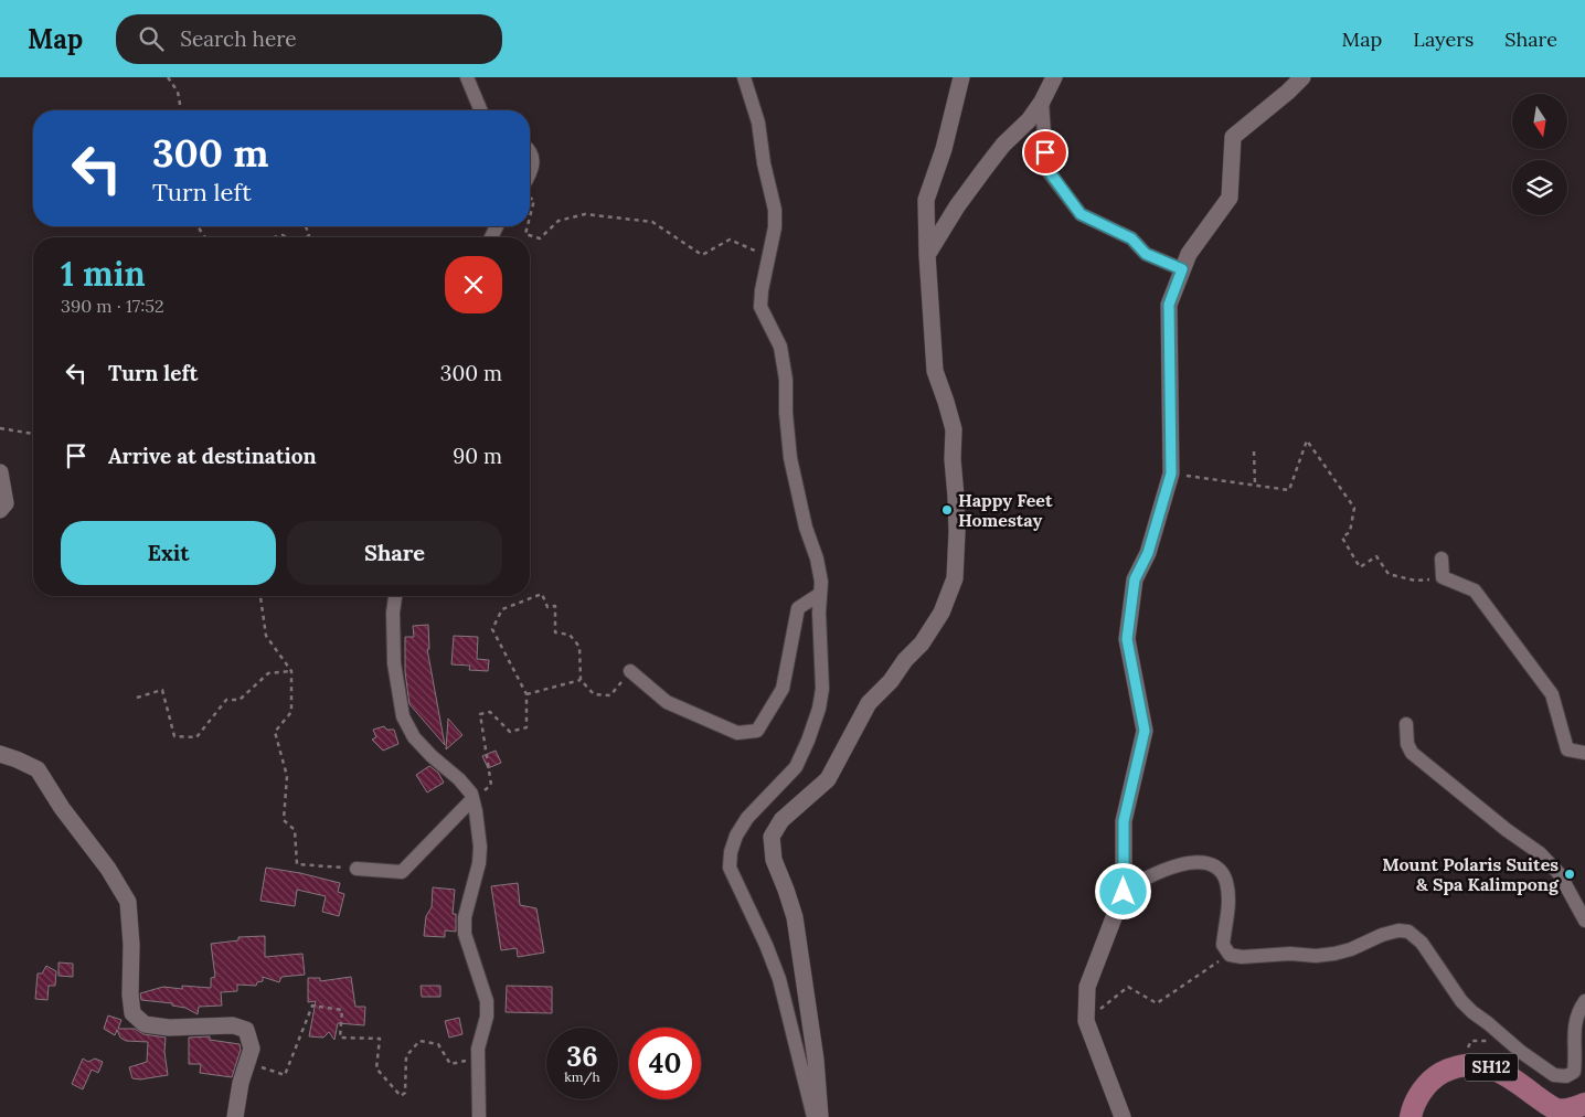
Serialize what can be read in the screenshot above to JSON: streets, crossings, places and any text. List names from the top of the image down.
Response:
{
  "streets": {
    "main road": ["SH12"]
  },
  "places": ["Happy Feet Homestay", "Mount Polaris Suites & Spa Kalimpong"],
  "north": "bottom",
  "page": {
    "header": "Map",
    "search": "Search here",
    "nav": ["Map", "Layers", "Share"],
    "turn": ["300 m", "Turn left"],
    "heading": ["1 min", "390 m · 17:52"],
    "list": [
      {
        "name": "Turn left",
        "value": "300 m"
      },
      {
        "name": "Arrive at destination",
        "value": "90 m"
      }
    ],
    "buttons": ["Exit", "Share"],
    "speed": "36 km/h",
    "limit": "40"
  }
}
